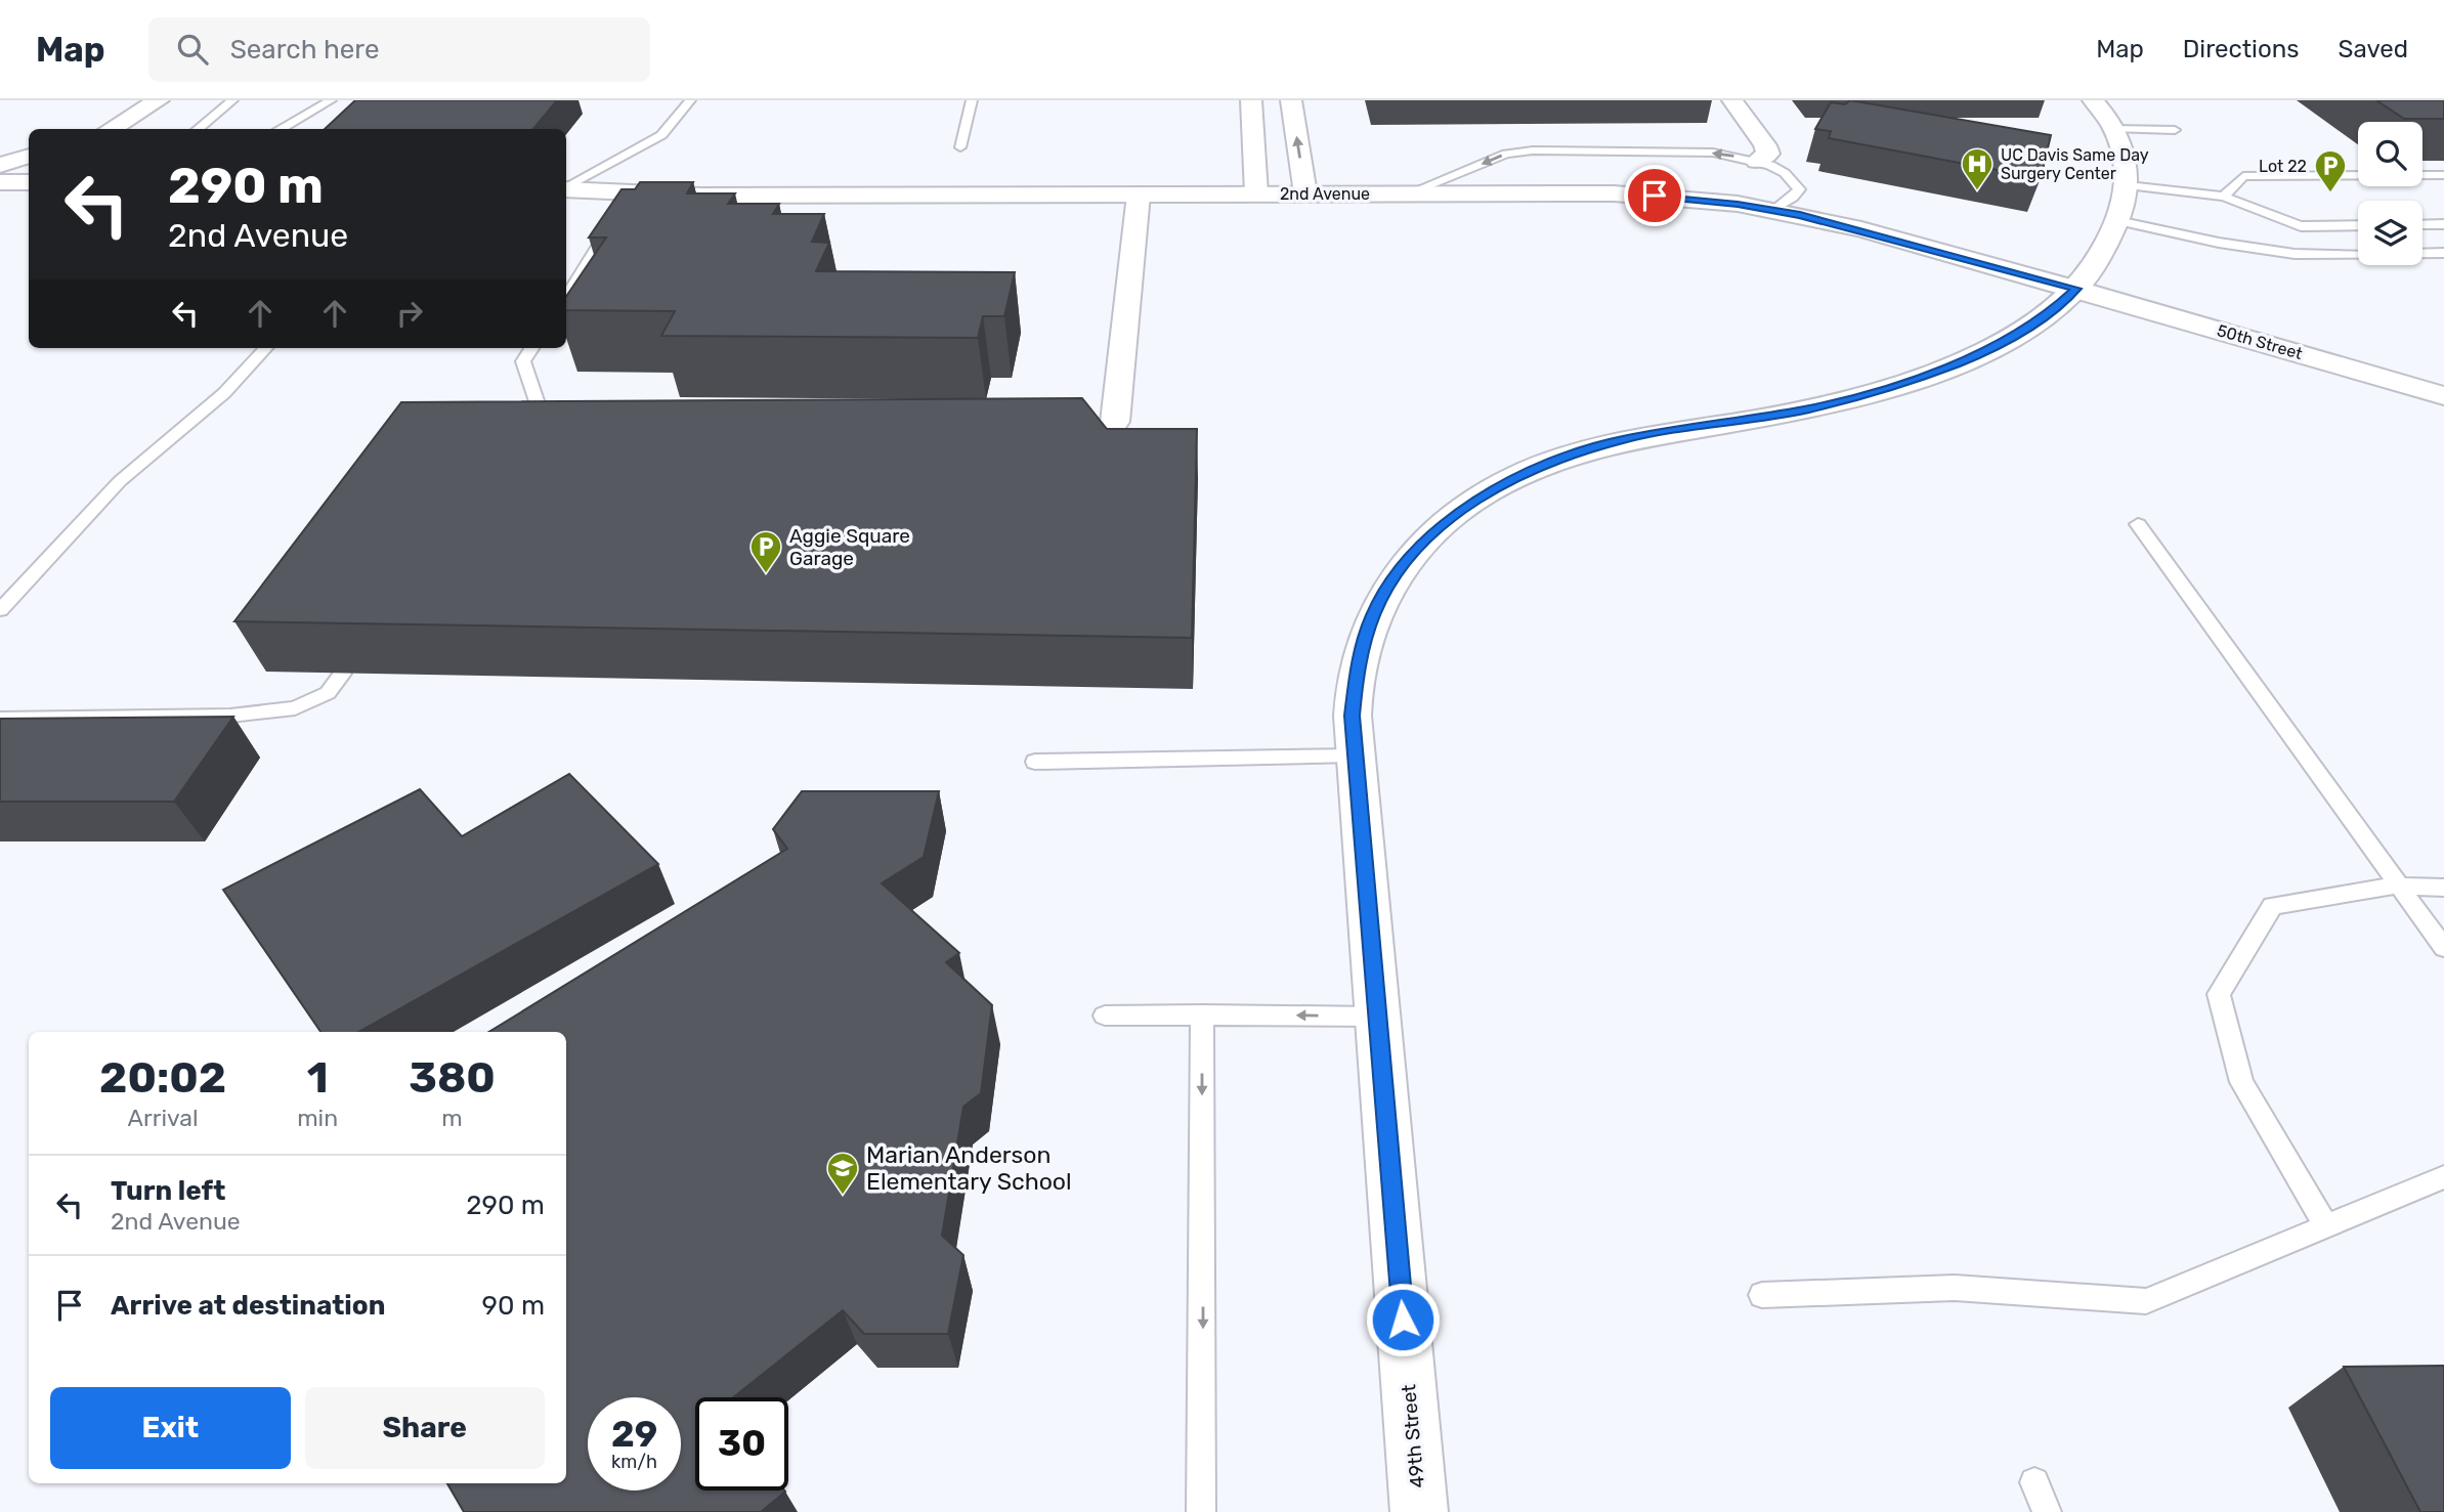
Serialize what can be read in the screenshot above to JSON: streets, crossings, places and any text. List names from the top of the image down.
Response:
{
  "streets": {
    "street": ["2nd Avenue", "50th Street", "49th Street"]
  },
  "crossings": [
    ["2nd Avenue", "50th Street"],
    ["2nd Avenue", "49th Street"],
    ["50th Street", "49th Street"]
  ],
  "places": {
    "hospital": ["UC Davis Same Day Surgery Center"],
    "parking": ["Lot 22", "Aggie Square Garage"],
    "school or university": ["Marian Anderson Elementary School"]
  },
  "page": {
    "header": "Map",
    "search": "Search here",
    "nav": ["Map", "Directions", "Saved"],
    "turn": ["290 m", "2nd Avenue"],
    "eta": [
      "20:02",
      "Arrival",
      "1",
      "min",
      "380",
      "m"
    ],
    "list": [
      {
        "name": "Turn left",
        "note": "2nd Avenue",
        "value": "290 m"
      },
      {
        "name": "Arrive at destination",
        "value": "90 m"
      }
    ],
    "buttons": ["Exit", "Share"],
    "speed": "29 km/h",
    "limit": "30"
  }
}
